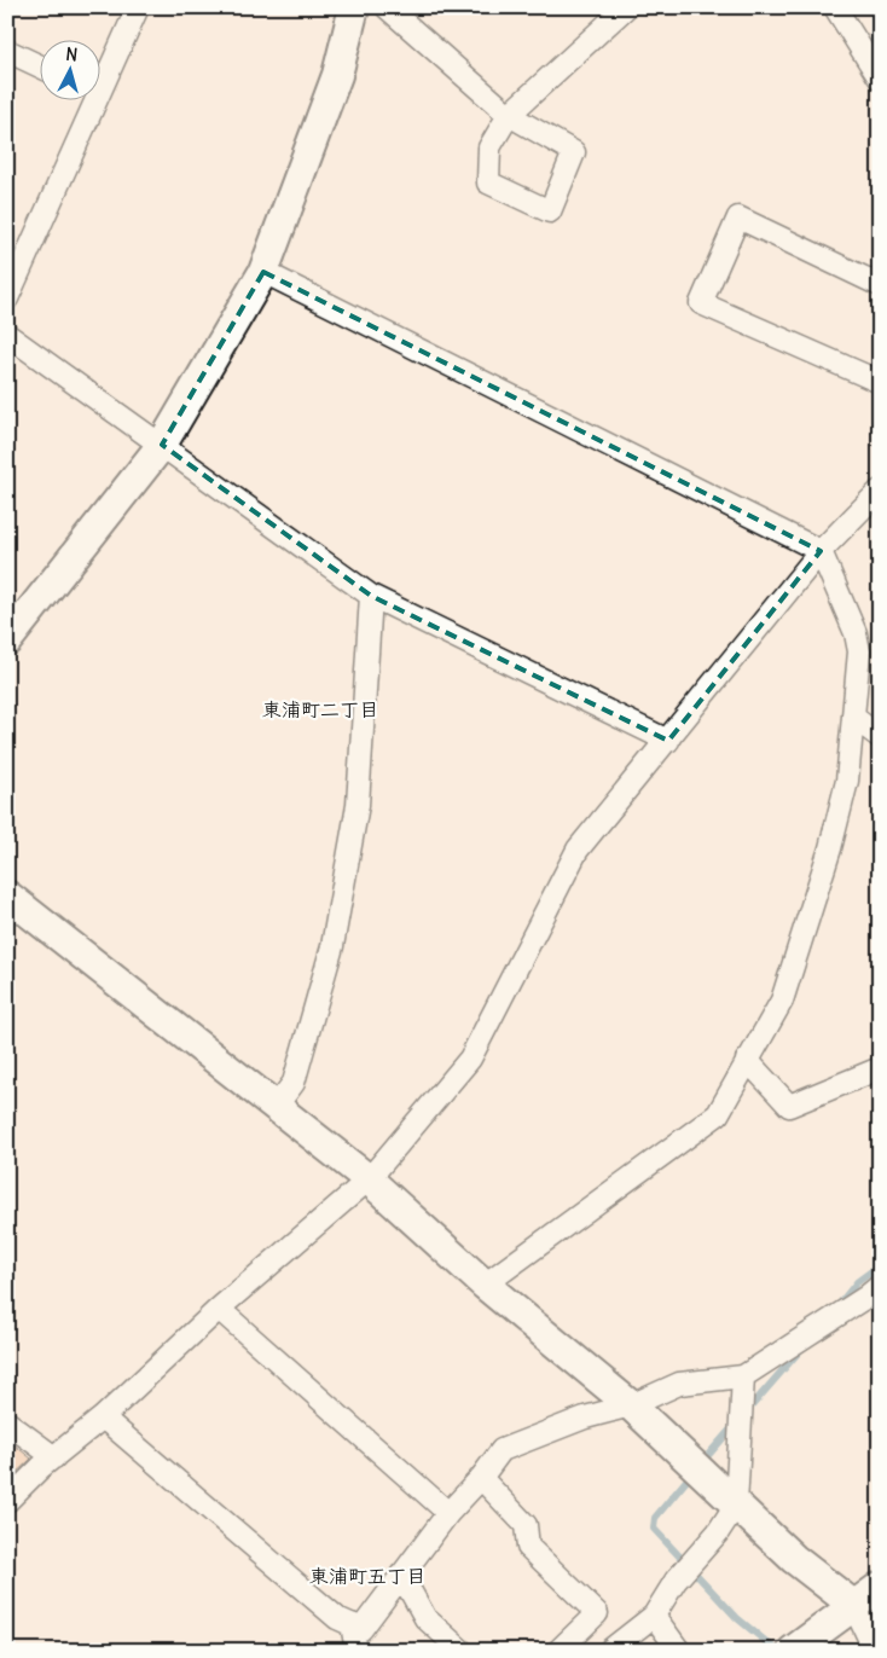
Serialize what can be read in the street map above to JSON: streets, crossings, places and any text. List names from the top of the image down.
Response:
{
  "districts": ["東浦町二丁目", "東浦町五丁目"],
  "north": "top"
}
